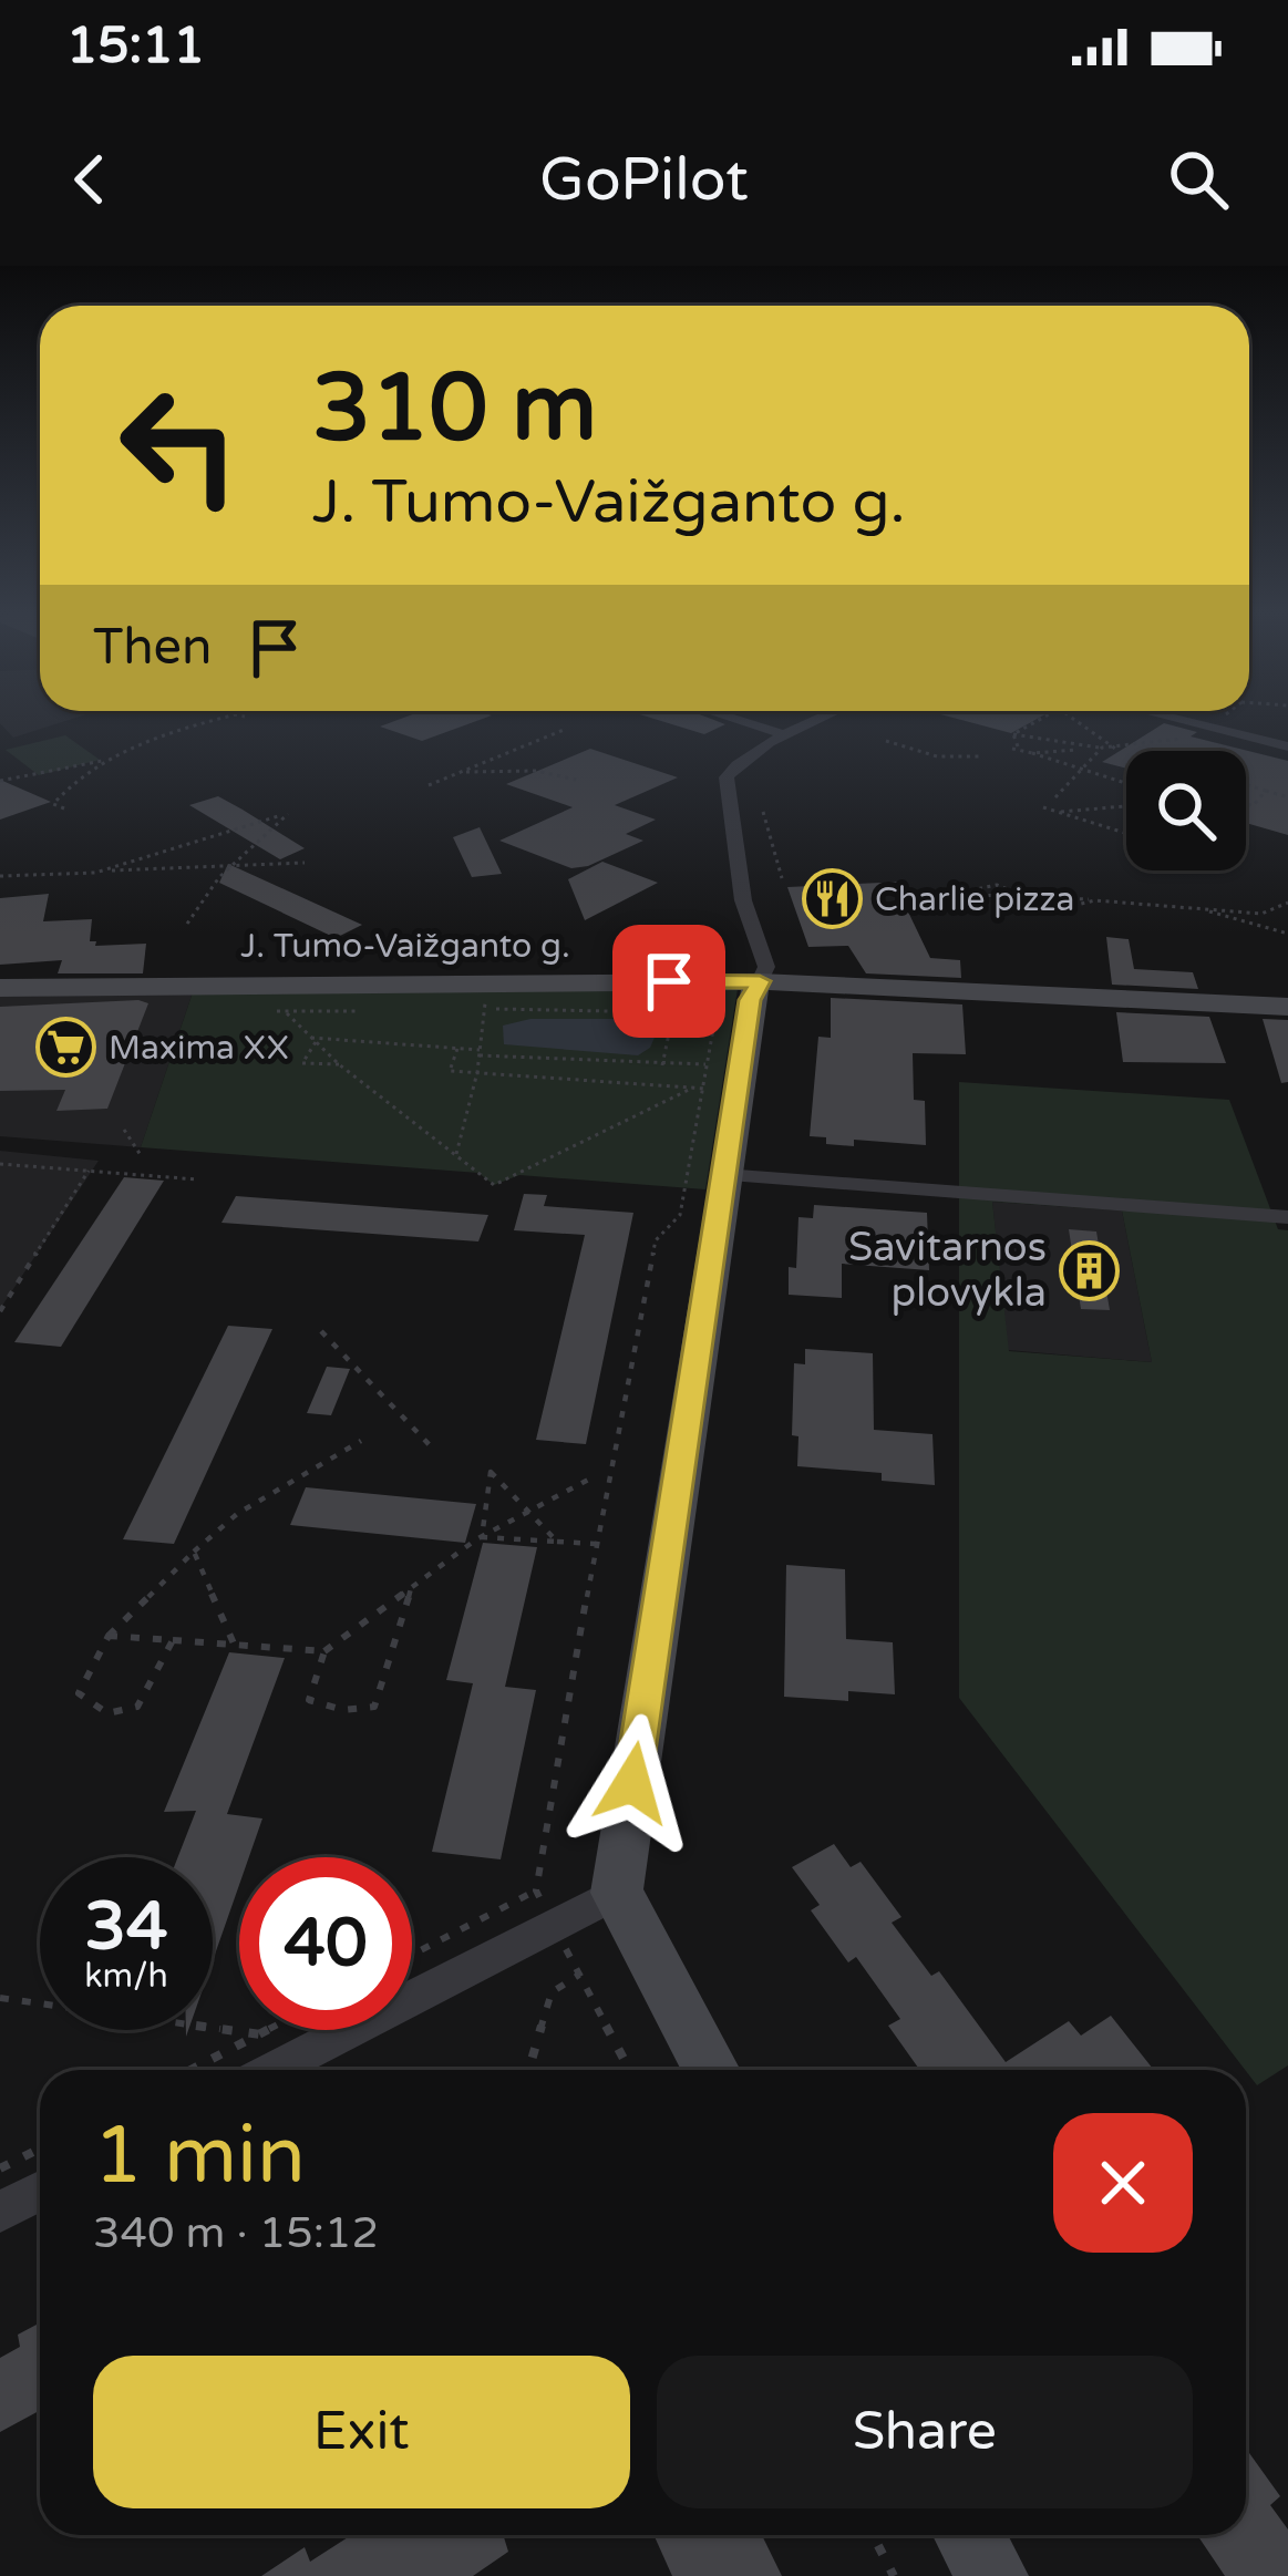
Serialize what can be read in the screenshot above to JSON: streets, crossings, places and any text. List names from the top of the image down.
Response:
{
  "streets": {
    "main road": ["J. Tumo-Vaižganto g."]
  },
  "places": {
    "restaurant": ["Charlie pizza"],
    "supermarket": ["Maxima XX"],
    "building": ["Savitarnos plovykla"]
  },
  "page": {
    "status": "15:11",
    "header": "GoPilot",
    "turn": ["310 m", "J. Tumo-Vaižganto g."],
    "then": "Then",
    "speed": "34 km/h",
    "limit": "40",
    "heading": ["1 min", "340 m · 15:12"],
    "buttons": ["Exit", "Share"]
  }
}
